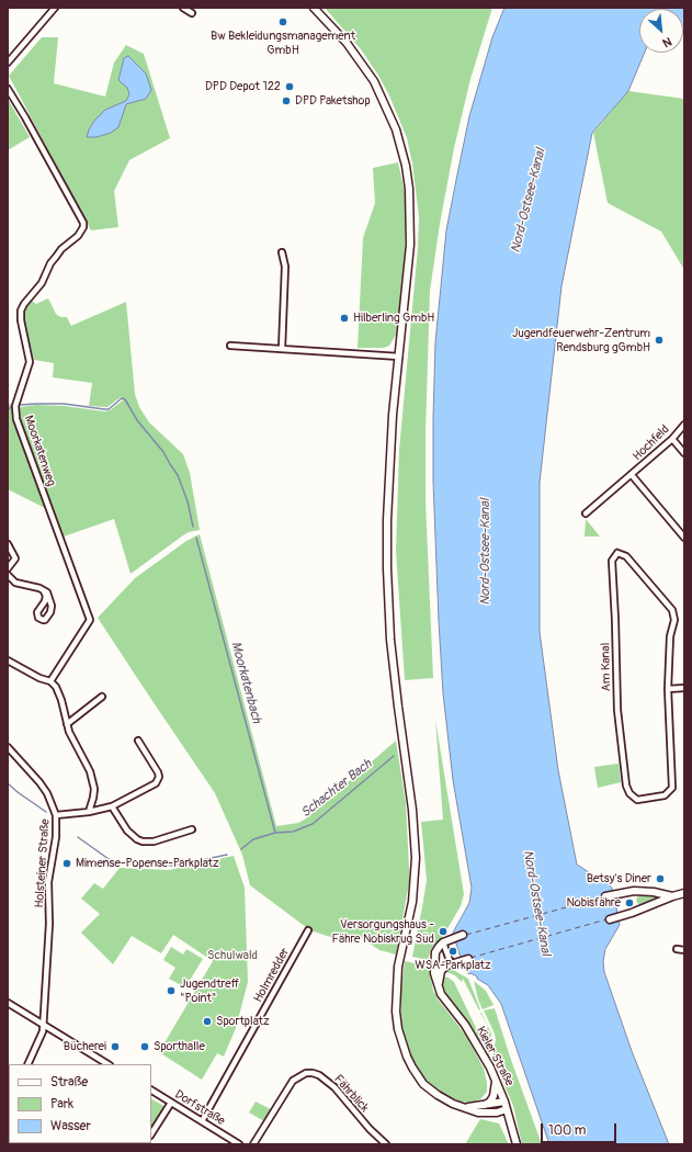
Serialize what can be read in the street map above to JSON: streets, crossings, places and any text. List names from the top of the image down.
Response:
{
  "streets": {
    "main road": ["Kieler Straße"],
    "street": [
      "Hochfeld",
      "Moorkatenweg",
      "Am Kanal",
      "Holsteiner Straße",
      "Holmredder",
      "Fährblick",
      "Dorfstraße"
    ]
  },
  "crossings": [
    ["Holmredder", "Dorfstraße"]
  ],
  "water": ["Nord-Ostsee-Kanal", "Moorkatenbach", "Schachter Bach"],
  "parks": ["Schulwald"],
  "places": [
    "Bw Bekleidungsmanagement GmbH",
    "DPD Depot 122",
    "DPD Paketshop",
    "Hilberling GmbH",
    "Jugendfeuerwehr-Zentrum Rendsburg gGmbH",
    "Mimense-Popense-Parkplatz",
    "Betsy's Diner",
    "Nobisfähre",
    "Versorgungshaus - Fähre Nobiskrug Süd",
    "WSA-Parkplatz",
    "Jugendtreff \"Point\"",
    "Sportplatz",
    "Bücherei",
    "Sporthalle"
  ],
  "legend": ["Straße", "Park", "Wasser"],
  "scale_bar": "100 m",
  "north": "bottom right"
}
